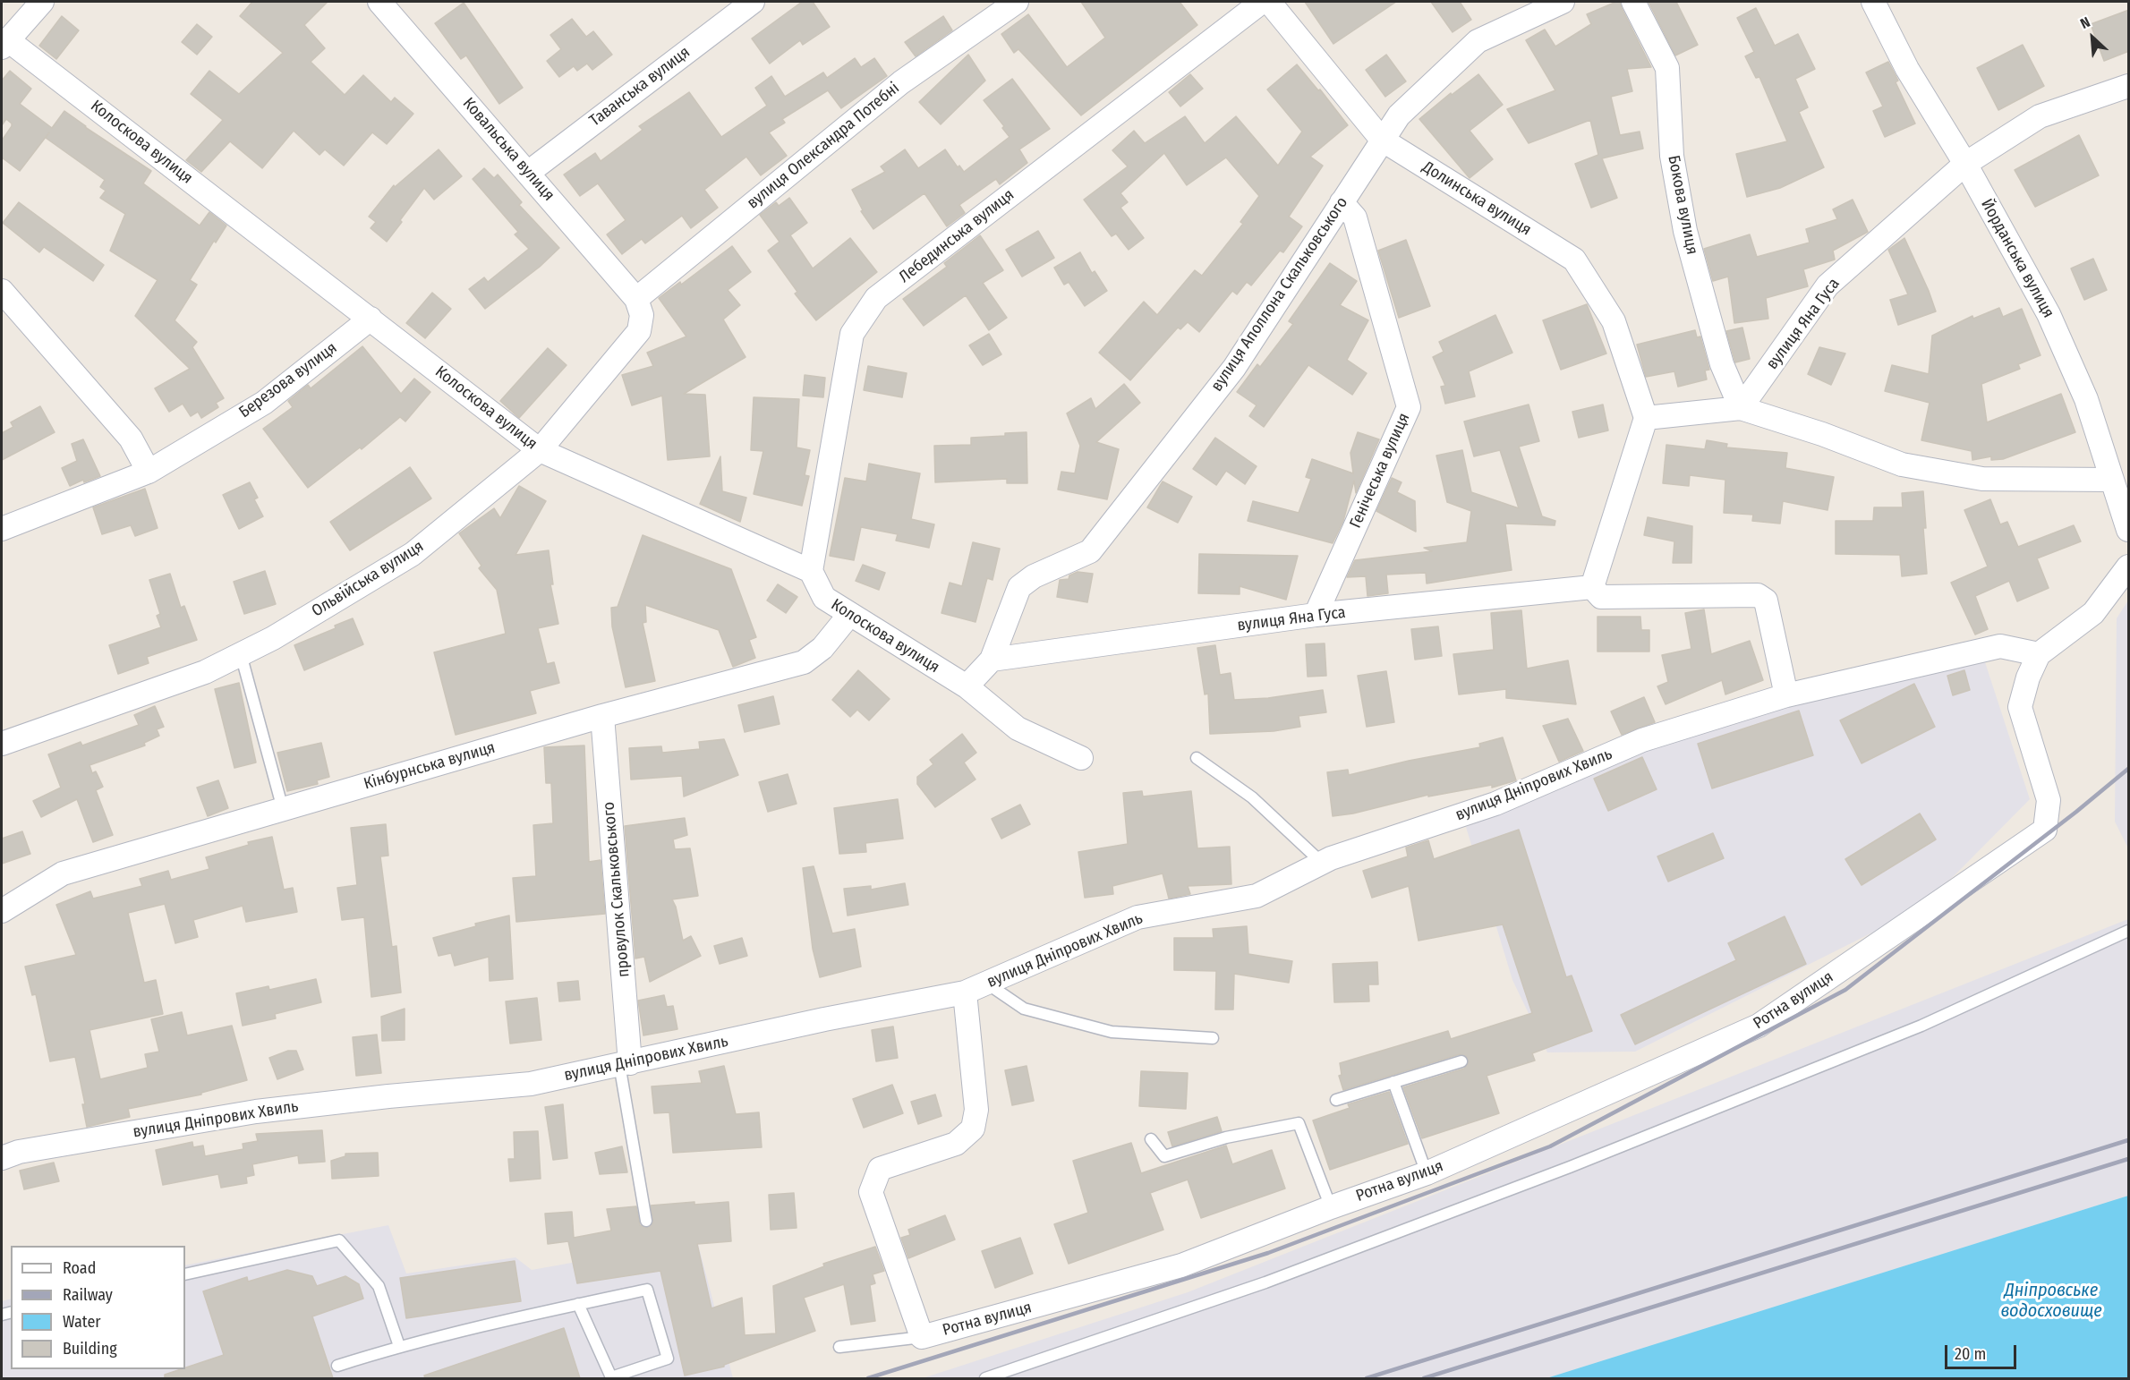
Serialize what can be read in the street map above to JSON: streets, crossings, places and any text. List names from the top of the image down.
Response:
{
  "streets": {
    "street": [
      "Таванська вулиця",
      "Колоскова вулиця",
      "вулиця Олександра Потебні",
      "Ковальська вулиця",
      "Долинська вулиця",
      "Бокова вулиця",
      "Лебединська вулиця",
      "Йорданська вулиця",
      "вулиця Аполлона Скальковського",
      "вулиця Яна Гуса",
      "Березова вулиця",
      "Генічеська вулиця",
      "Ольвійська вулиця",
      "Кінбурнська вулиця",
      "вулиця Дніпрових Хвиль",
      "провулок Скальковського",
      "Ротна вулиця"
    ]
  },
  "crossings": [
    ["Таванська вулиця", "Ковальська вулиця"],
    ["Колоскова вулиця", "Лебединська вулиця"],
    ["Колоскова вулиця", "вулиця Аполлона Скальковського"],
    ["Колоскова вулиця", "Березова вулиця"],
    ["Колоскова вулиця", "Ольвійська вулиця"],
    ["Колоскова вулиця", "Кінбурнська вулиця"],
    ["вулиця Олександра Потебні", "Ковальська вулиця"],
    ["вулиця Олександра Потебні", "Ольвійська вулиця"],
    ["Ковальська вулиця", "Ольвійська вулиця"],
    ["Долинська вулиця", "вулиця Аполлона Скальковського"],
    ["Бокова вулиця", "вулиця Яна Гуса"],
    ["Йорданська вулиця", "вулиця Яна Гуса"],
    ["вулиця Аполлона Скальковського", "вулиця Яна Гуса"],
    ["вулиця Аполлона Скальковського", "Генічеська вулиця"],
    ["вулиця Яна Гуса", "Генічеська вулиця"],
    ["вулиця Яна Гуса", "вулиця Дніпрових Хвиль"],
    ["Кінбурнська вулиця", "провулок Скальковського"],
    ["вулиця Дніпрових Хвиль", "провулок Скальковського"],
    ["вулиця Дніпрових Хвиль", "Ротна вулиця"]
  ],
  "water": ["Дніпровське водосховище"],
  "legend": [
    "Road",
    "Railway",
    "Water",
    "Building"
  ],
  "scale_bar": "20 m",
  "north": "top left"
}
